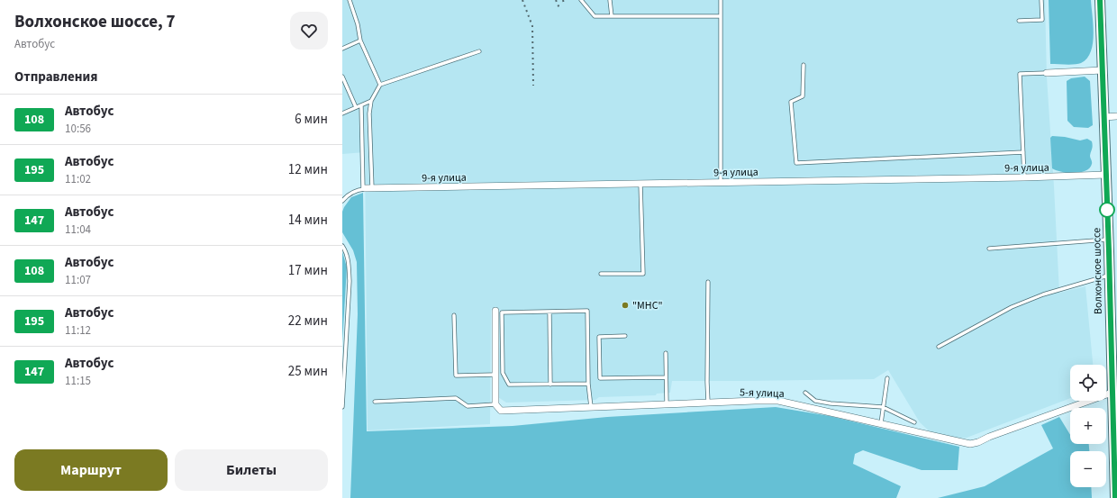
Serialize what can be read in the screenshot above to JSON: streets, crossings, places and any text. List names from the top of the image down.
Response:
{
  "streets": {
    "main road": ["Волхонское шоссе"],
    "street": ["9-я улица", "5-я улица"]
  },
  "crossings": [
    ["9-я улица", "Волхонское шоссе"],
    ["Волхонское шоссе", "5-я улица"]
  ],
  "places": ["\"МНС\""],
  "lines": ["bus line 108"],
  "page": {
    "heading": [
      ["Волхонское шоссе, 7", "Автобус"],
      "Отправления"
    ],
    "list": [
      {
        "mark": "108",
        "name": "Автобус",
        "note": "10:56",
        "value": "6 мин"
      },
      {
        "mark": "195",
        "name": "Автобус",
        "note": "11:02",
        "value": "12 мин"
      },
      {
        "mark": "147",
        "name": "Автобус",
        "note": "11:04",
        "value": "14 мин"
      },
      {
        "mark": "108",
        "name": "Автобус",
        "note": "11:07",
        "value": "17 мин"
      },
      {
        "mark": "195",
        "name": "Автобус",
        "note": "11:12",
        "value": "22 мин"
      },
      {
        "mark": "147",
        "name": "Автобус",
        "note": "11:15",
        "value": "25 мин"
      }
    ],
    "map_buttons": ["+", "−"],
    "buttons": ["Маршрут", "Билеты"]
  }
}
